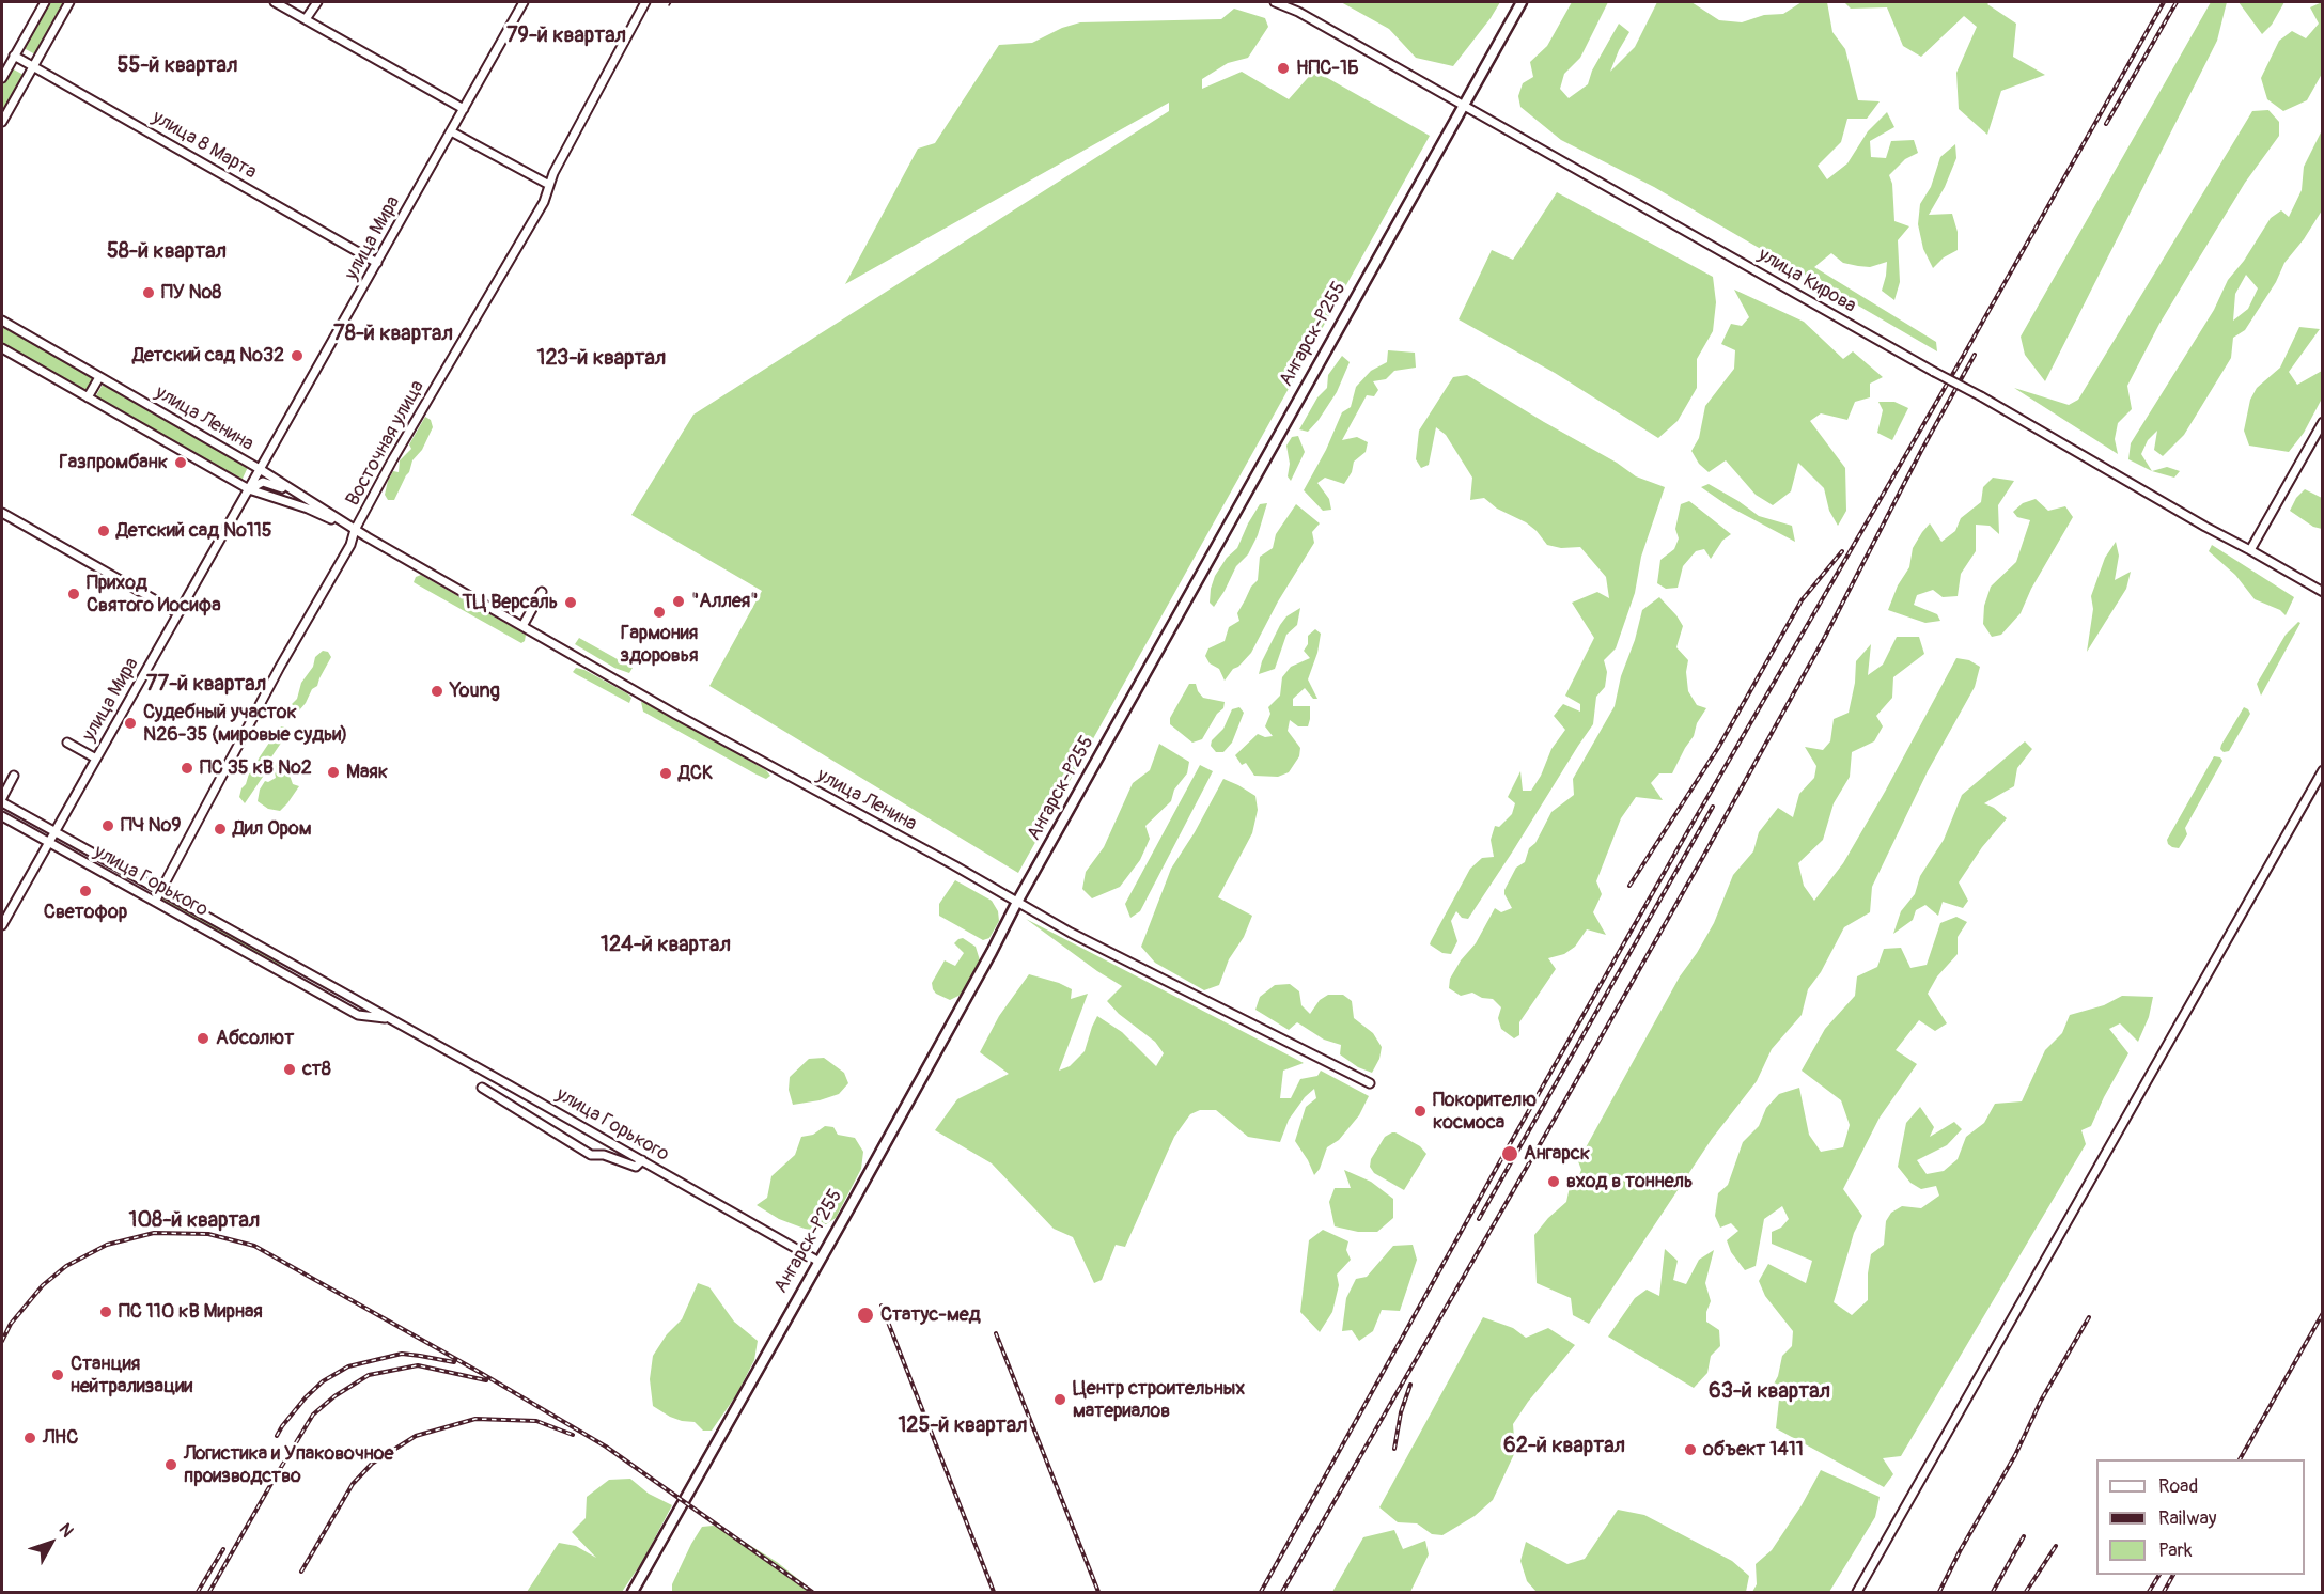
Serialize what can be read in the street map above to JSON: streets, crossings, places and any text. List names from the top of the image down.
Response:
{
  "streets": {
    "main road": ["Ангарск-Р255"],
    "street": [
      "улица 8 Марта",
      "улица Мира",
      "улица Кирова",
      "улица Ленина",
      "Восточная улица",
      "улица Горького"
    ]
  },
  "crossings": [
    ["улица 8 Марта", "улица Мира"],
    ["улица Мира", "улица Ленина"],
    ["улица Мира", "улица Горького"],
    ["улица Кирова", "Ангарск-Р255"],
    ["Ангарск-Р255", "улица Ленина"],
    ["Ангарск-Р255", "улица Горького"],
    ["улица Ленина", "Восточная улица"],
    ["Восточная улица", "улица Горького"]
  ],
  "districts": [
    "79-й квартал",
    "55-й квартал",
    "58-й квартал",
    "78-й квартал",
    "123-й квартал",
    "77-й квартал",
    "124-й квартал",
    "108-й квартал",
    "63-й квартал",
    "125-й квартал",
    "62-й квартал"
  ],
  "places": [
    "НПС-1Б",
    "ПУ №8",
    "Детский сад №32",
    "Газпромбанк",
    "Детский сад №115",
    "Приход Святого Иосифа",
    "\"Аллея\"",
    "ТЦ Версаль",
    "Гармония здоровья",
    "Young",
    "Судебный участок N26-35 (мировые судьи)",
    "ПС 35 кВ №2",
    "Маяк",
    "ДСК",
    "ПЧ №9",
    "Дил Ором",
    "Светофор",
    "Абсолют",
    "ст8",
    "Покорителю космоса",
    "Ангарск",
    "вход в тоннель",
    "ПС 110 кВ Мирная",
    "Статус-мед",
    "Станция нейтрализации",
    "Центр строительных материалов",
    "ЛНС",
    "объект 1411",
    "Логистика и Упаковочное производство"
  ],
  "legend": ["Road", "Railway", "Park"],
  "north": "top right"
}
